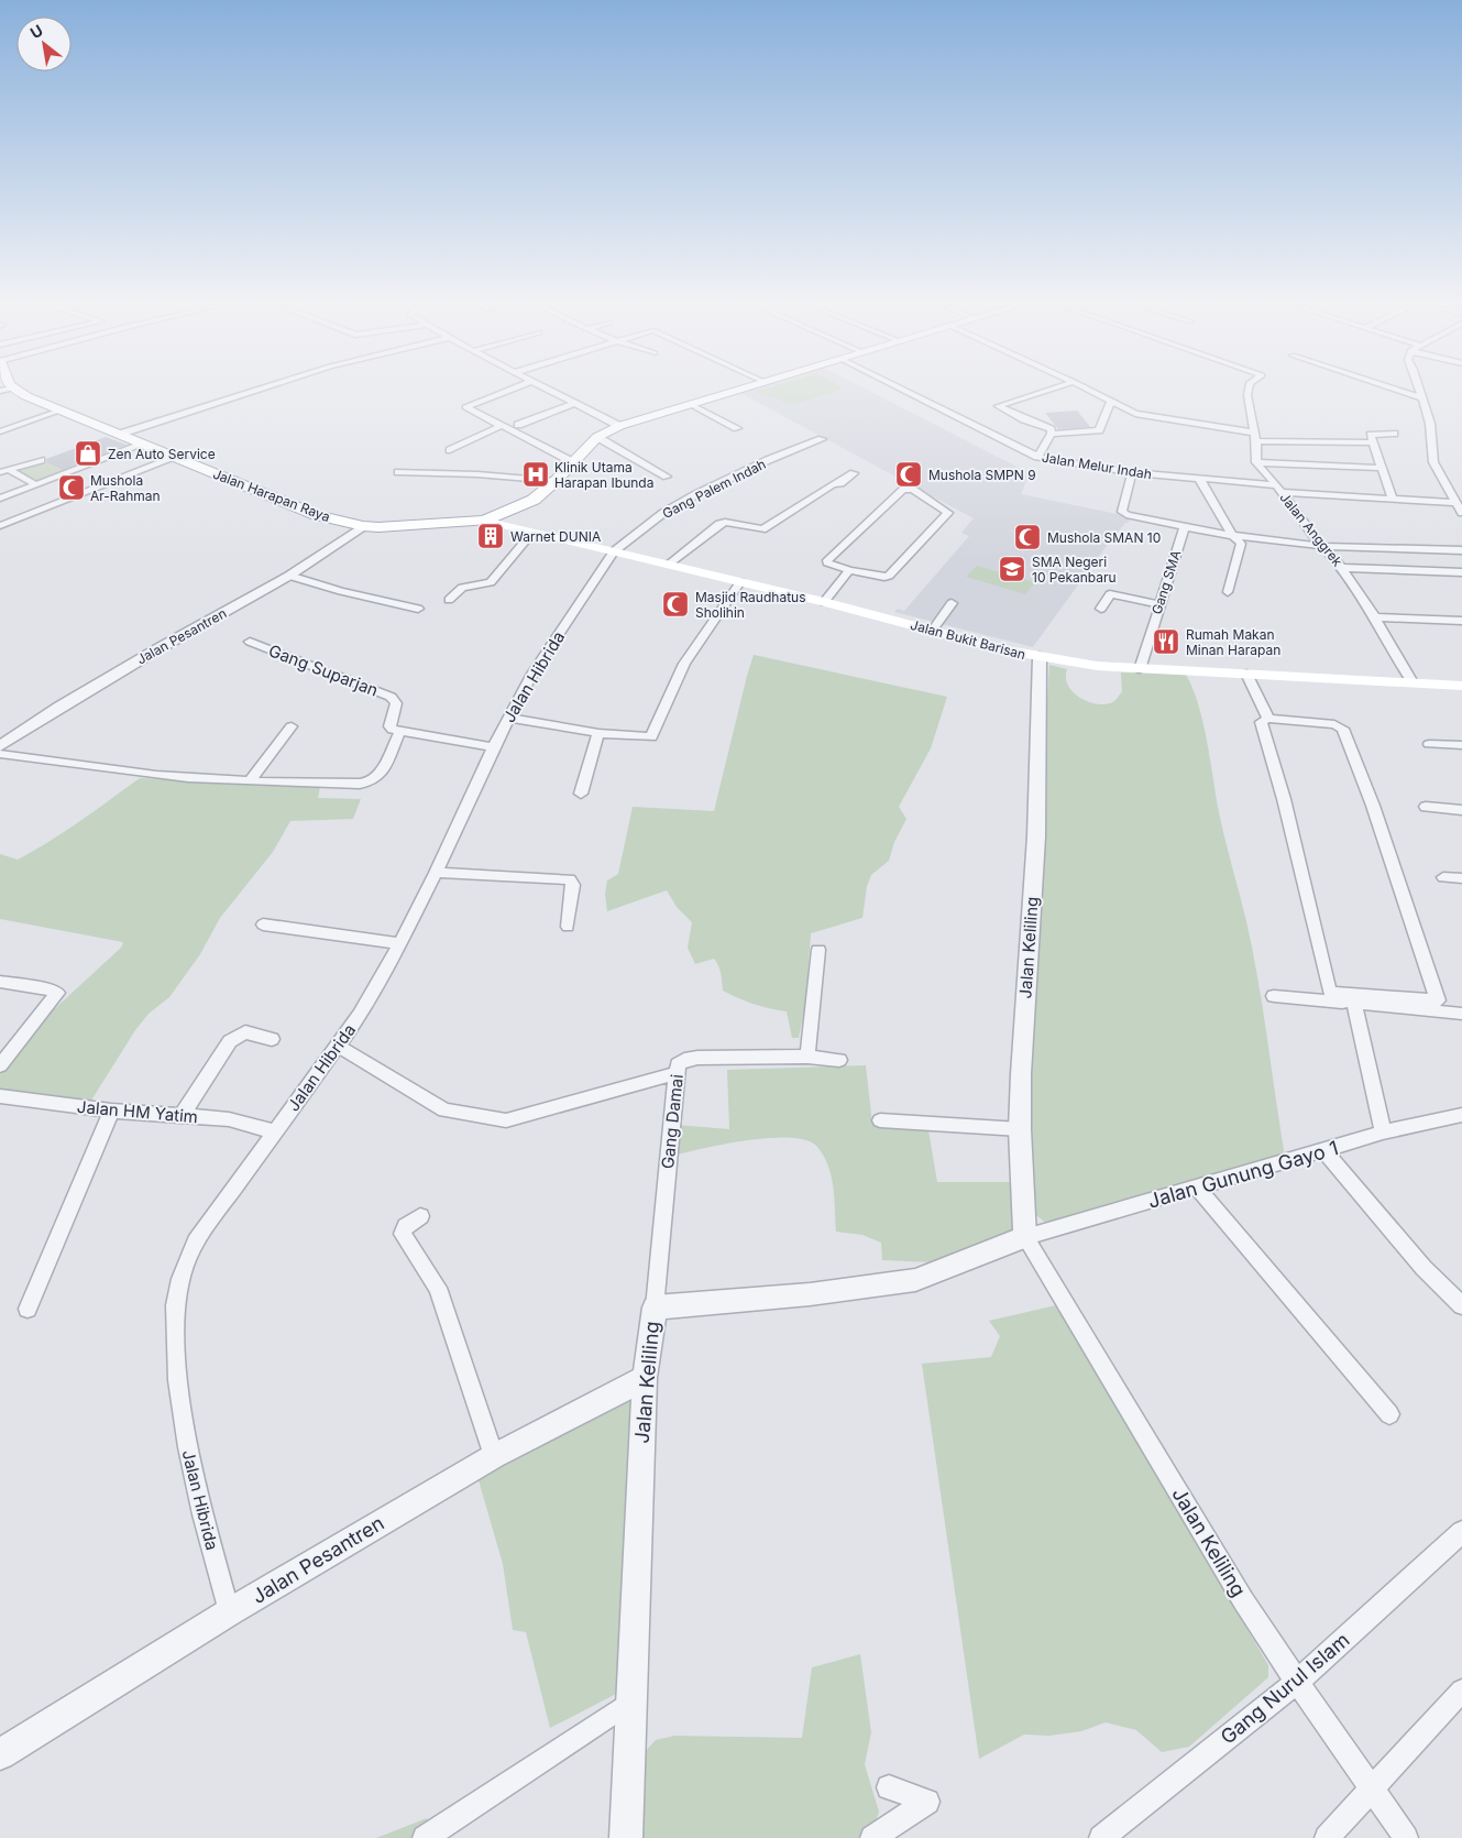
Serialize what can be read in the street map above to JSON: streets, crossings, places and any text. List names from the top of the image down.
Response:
{
  "streets": {
    "main road": ["Jalan Harapan Raya", "Jalan Bukit Barisan"],
    "street": [
      "Jalan Melur Indah",
      "Gang Palem Indah",
      "Jalan Anggrek",
      "Gang SMA",
      "Jalan Pesantren",
      "Gang Suparjan",
      "Jalan Hibrida",
      "Jalan Keliling",
      "Jalan HM Yatim",
      "Gang Damai",
      "Jalan Gunung Gayo 1",
      "Gang Nurul Islam"
    ]
  },
  "crossings": [
    ["Jalan Melur Indah", "Jalan Anggrek"],
    ["Gang Palem Indah", "Jalan Bukit Barisan"],
    ["Gang Palem Indah", "Jalan Hibrida"],
    ["Jalan Harapan Raya", "Jalan Pesantren"],
    ["Jalan Harapan Raya", "Jalan Bukit Barisan"],
    ["Jalan Anggrek", "Jalan Bukit Barisan"],
    ["Gang SMA", "Jalan Bukit Barisan"],
    ["Jalan Pesantren", "Jalan Hibrida"],
    ["Jalan Pesantren", "Jalan Keliling"],
    ["Jalan Bukit Barisan", "Jalan Hibrida"],
    ["Jalan Bukit Barisan", "Jalan Keliling"],
    ["Jalan Hibrida", "Jalan HM Yatim"],
    ["Jalan Keliling", "Gang Damai"],
    ["Jalan Keliling", "Jalan Gunung Gayo 1"],
    ["Jalan Keliling", "Gang Nurul Islam"]
  ],
  "places": {
    "shop": ["Zen Auto Service"],
    "hospital": ["Klinik Utama Harapan Ibunda"],
    "mosque": [
      "Mushola SMPN 9",
      "Mushola Ar-Rahman",
      "Mushola SMAN 10",
      "Masjid Raudhatus Sholihin"
    ],
    "building": ["Warnet DUNIA"],
    "school or university": ["SMA Negeri 10 Pekanbaru"],
    "restaurant": ["Rumah Makan Minan Harapan"]
  },
  "north": "top left"
}
